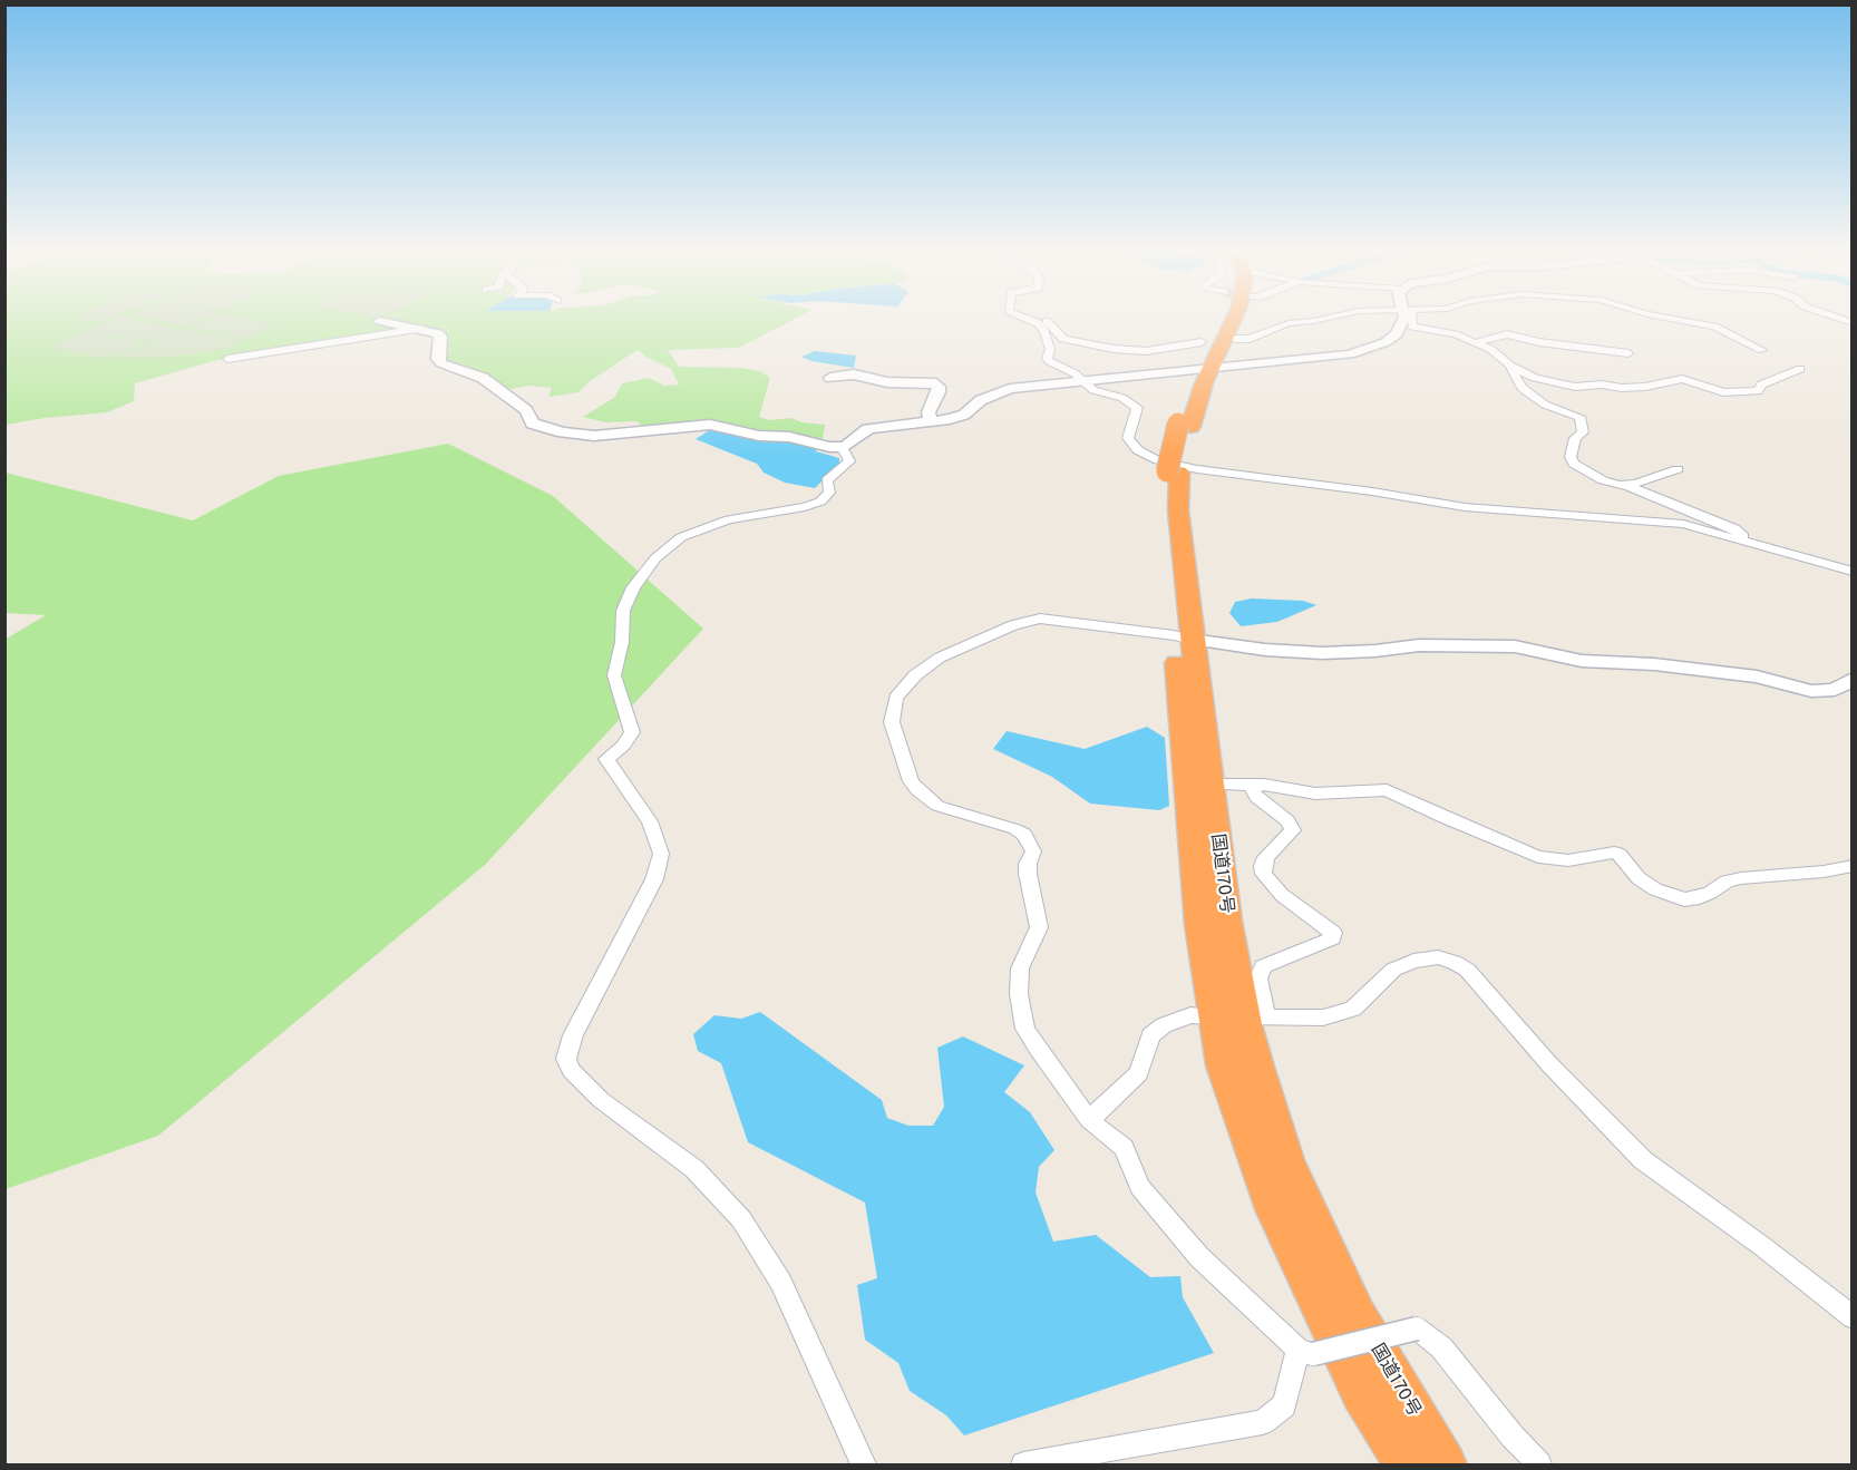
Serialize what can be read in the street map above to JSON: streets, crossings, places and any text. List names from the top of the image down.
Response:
{
  "streets": {
    "highway": ["国道170号"]
  }
}
